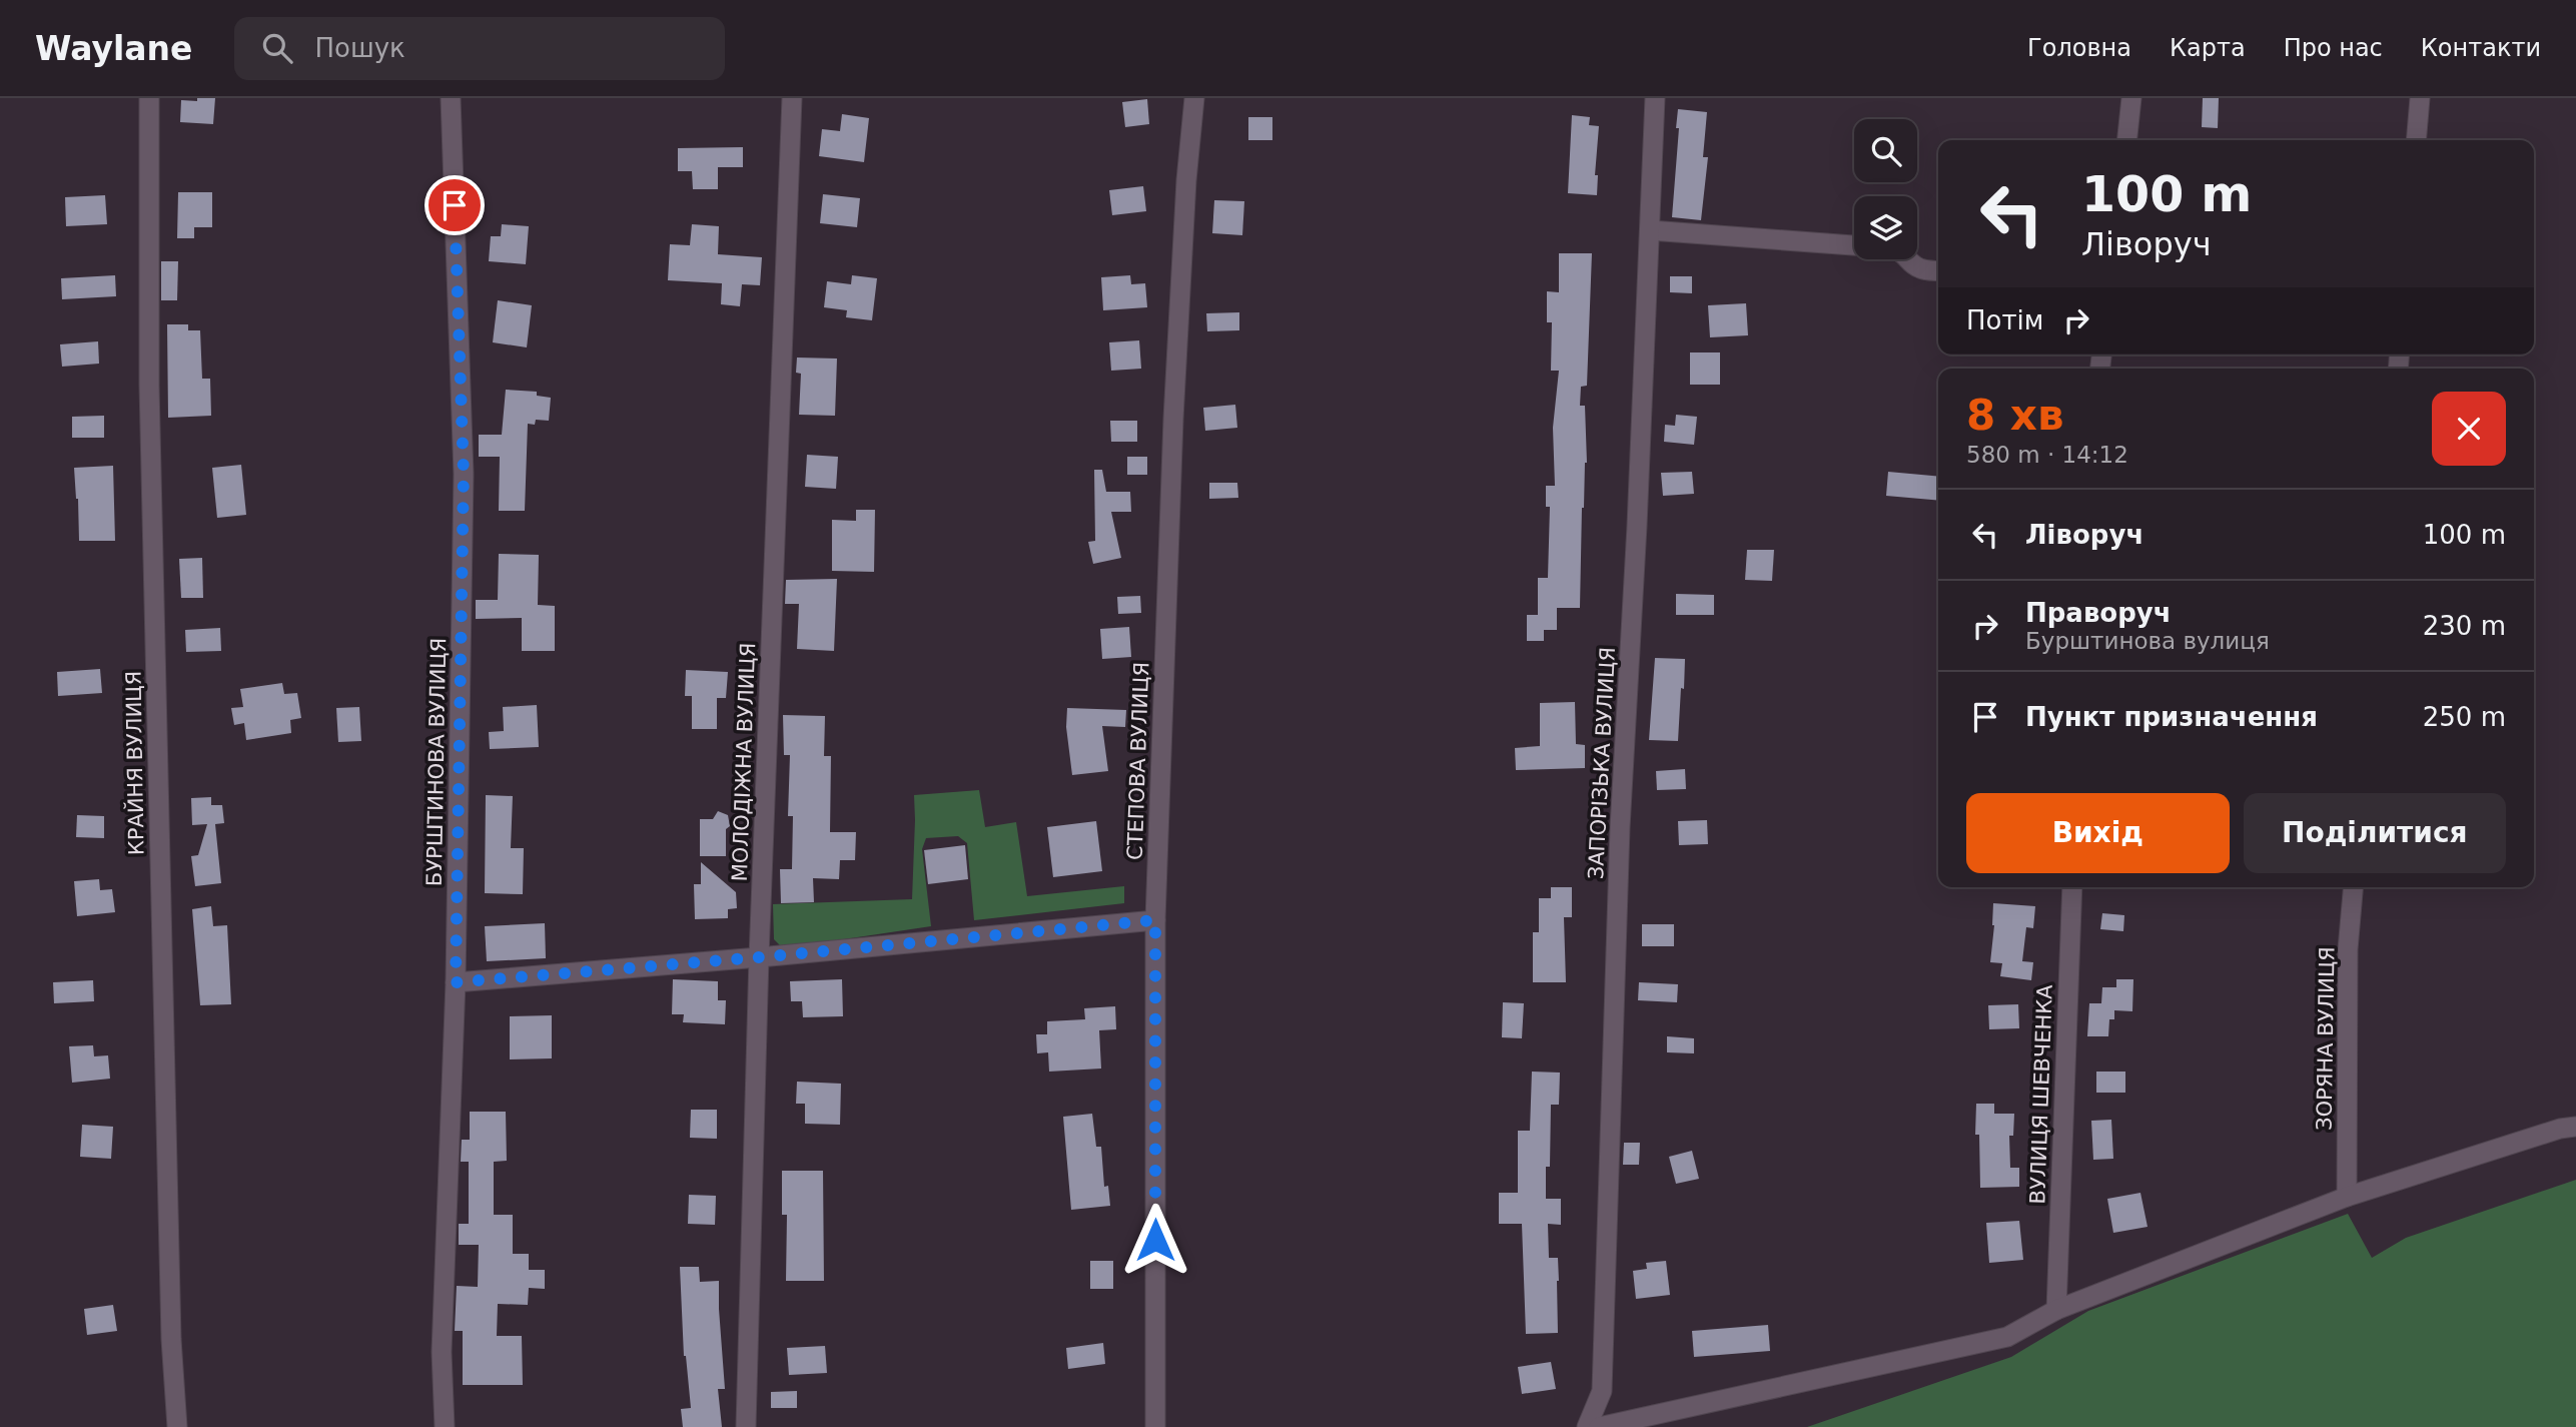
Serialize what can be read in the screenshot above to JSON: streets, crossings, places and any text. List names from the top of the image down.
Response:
{
  "streets": {
    "street": [
      "СТЕПОВА ВУЛИЦЯ",
      "БУРШТИНОВА ВУЛИЦЯ",
      "МОЛОДІЖНА ВУЛИЦЯ",
      "КРАЙНЯ ВУЛИЦЯ",
      "ЗАПОРІЗЬКА ВУЛИЦЯ",
      "ЗОРЯНА ВУЛИЦЯ",
      "ВУЛИЦЯ ШЕВЧЕНКА"
    ]
  },
  "page": {
    "header": "Waylane",
    "search": "Пошук",
    "nav": [
      "Головна",
      "Карта",
      "Про нас",
      "Контакти"
    ],
    "turn": ["100 m", "Ліворуч"],
    "then": "Потім",
    "heading": ["8 хв", "580 m · 14:12"],
    "list": [
      {
        "name": "Ліворуч",
        "value": "100 m"
      },
      {
        "name": "Праворуч",
        "note": "Бурштинова вулиця",
        "value": "230 m"
      },
      {
        "name": "Пункт призначення",
        "value": "250 m"
      }
    ],
    "buttons": ["Вихід", "Поділитися"]
  }
}
